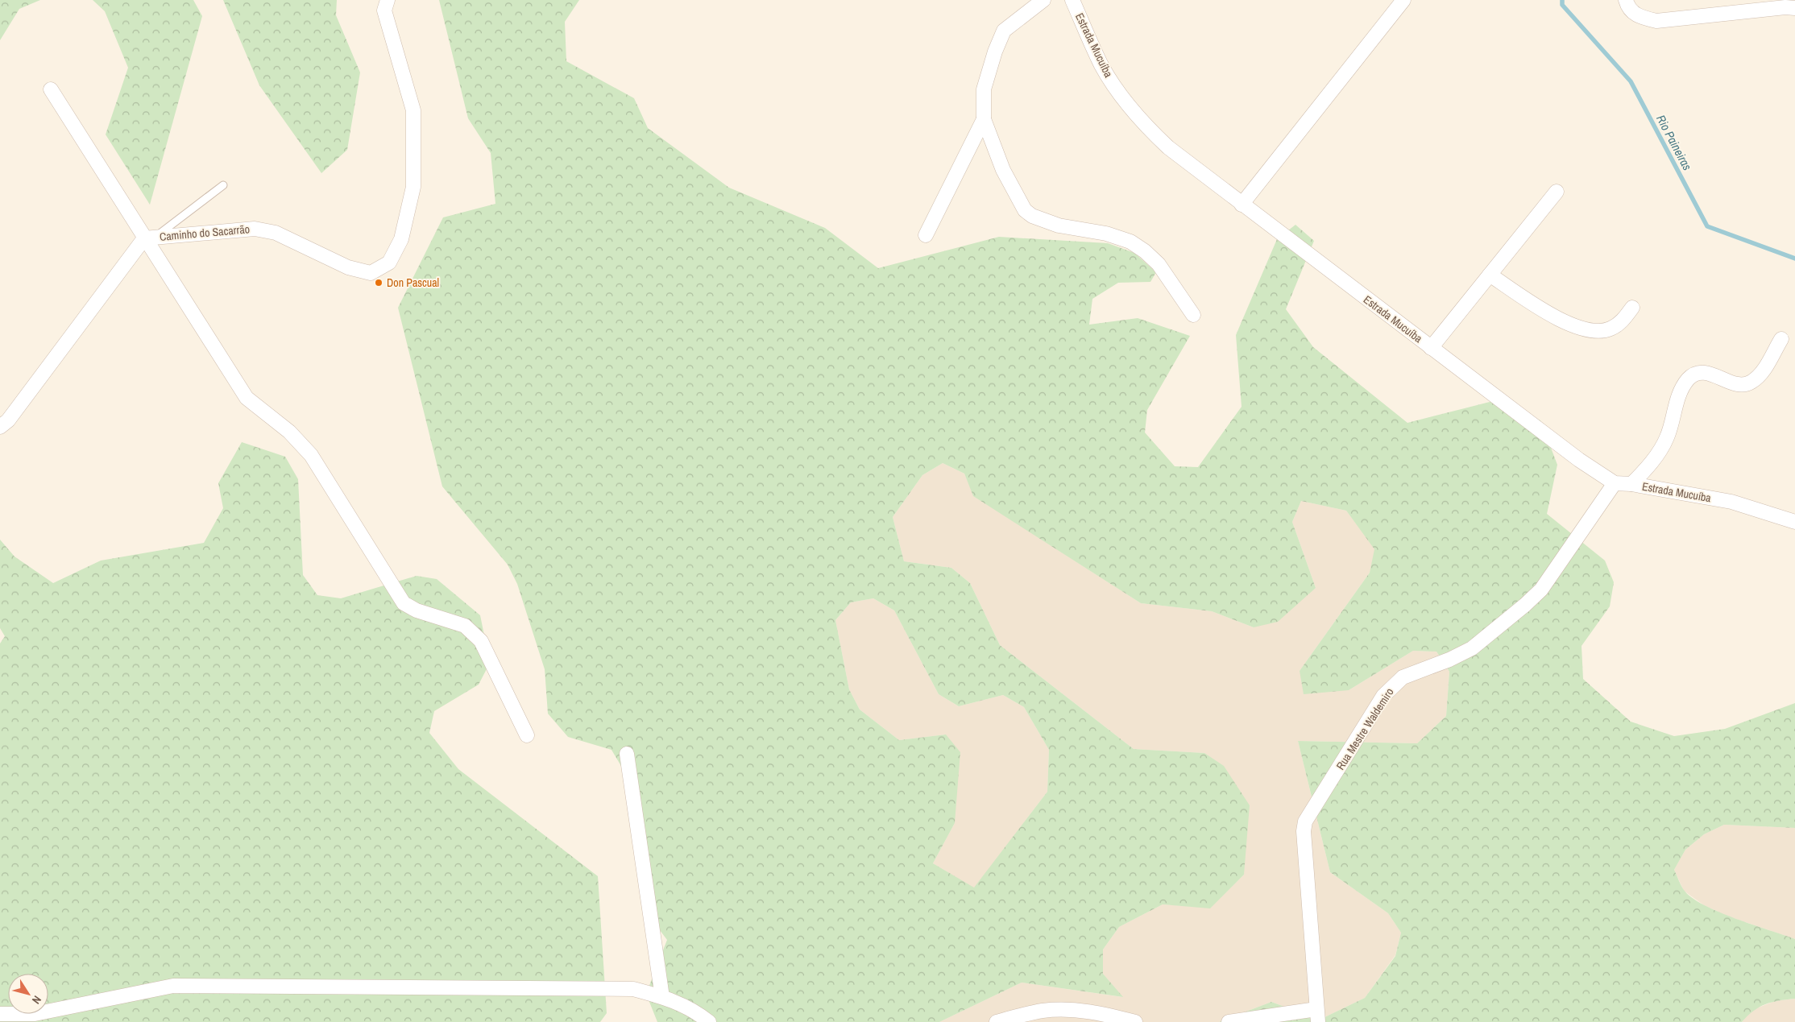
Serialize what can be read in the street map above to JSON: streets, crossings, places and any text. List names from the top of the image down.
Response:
{
  "streets": {
    "street": ["Estrada Mucuíba", "Caminho do Sacarrão", "Rua Mestre Waldemiro"]
  },
  "crossings": [
    ["Estrada Mucuíba", "Rua Mestre Waldemiro"]
  ],
  "water": ["Rio Paineiras"],
  "places": ["Don Pascual"],
  "north": "bottom right"
}
